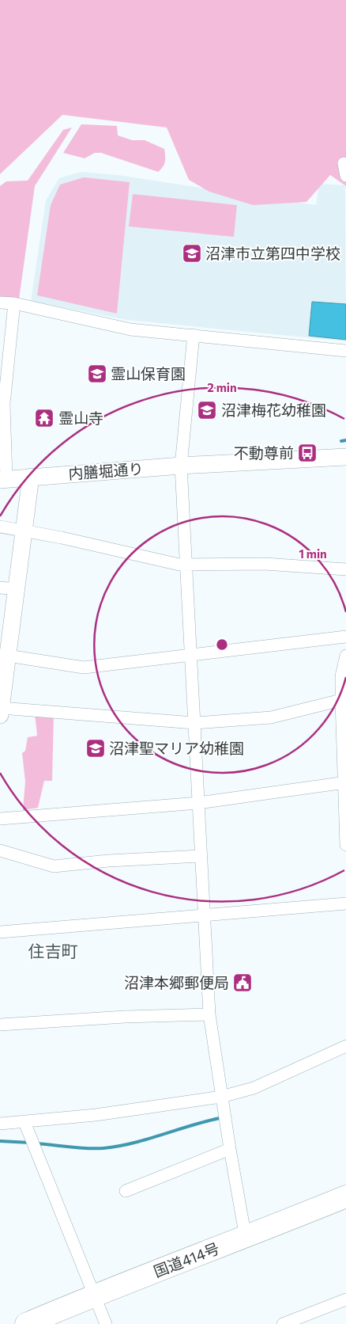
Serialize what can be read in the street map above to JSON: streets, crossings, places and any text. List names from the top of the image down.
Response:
{
  "streets": {
    "highway": ["国道414号"],
    "street": ["内膳堀通り"]
  },
  "districts": ["住吉町"],
  "places": {
    "school or university": [
      "沼津市立第四中学校",
      "霊山保育園",
      "沼津梅花幼稚園",
      "沼津聖マリア幼稚園"
    ],
    "temple": ["霊山寺"],
    "bus stop": ["不動尊前"],
    "public building": ["沼津本郷郵便局"]
  },
  "rings": ["2 min", "1 min"]
}
